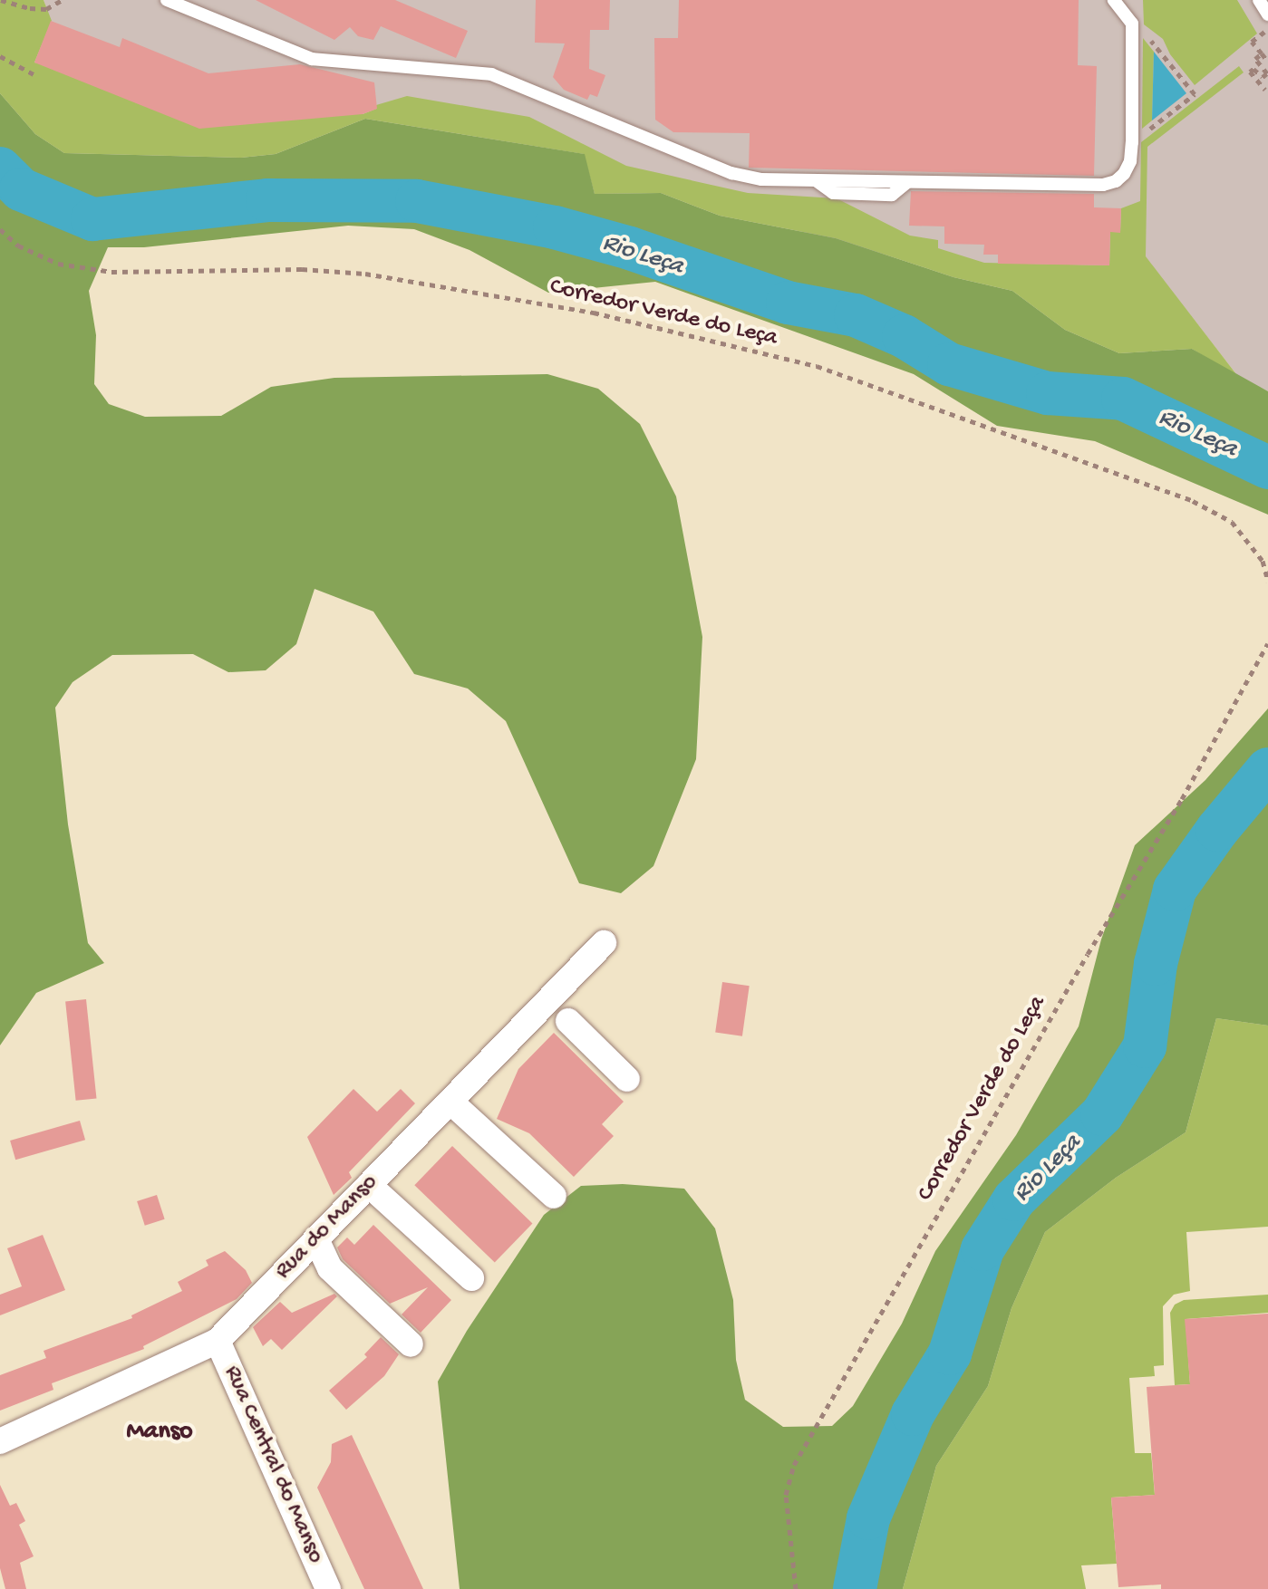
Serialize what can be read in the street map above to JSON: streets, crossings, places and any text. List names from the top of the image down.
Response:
{
  "streets": {
    "street": ["Rua do Manso", "Rua Central do Manso"],
    "path": ["Corredor Verde do Leça"]
  },
  "crossings": [
    ["Rua do Manso", "Rua Central do Manso"]
  ],
  "districts": ["Manso"],
  "water": ["Rio Leça"]
}
